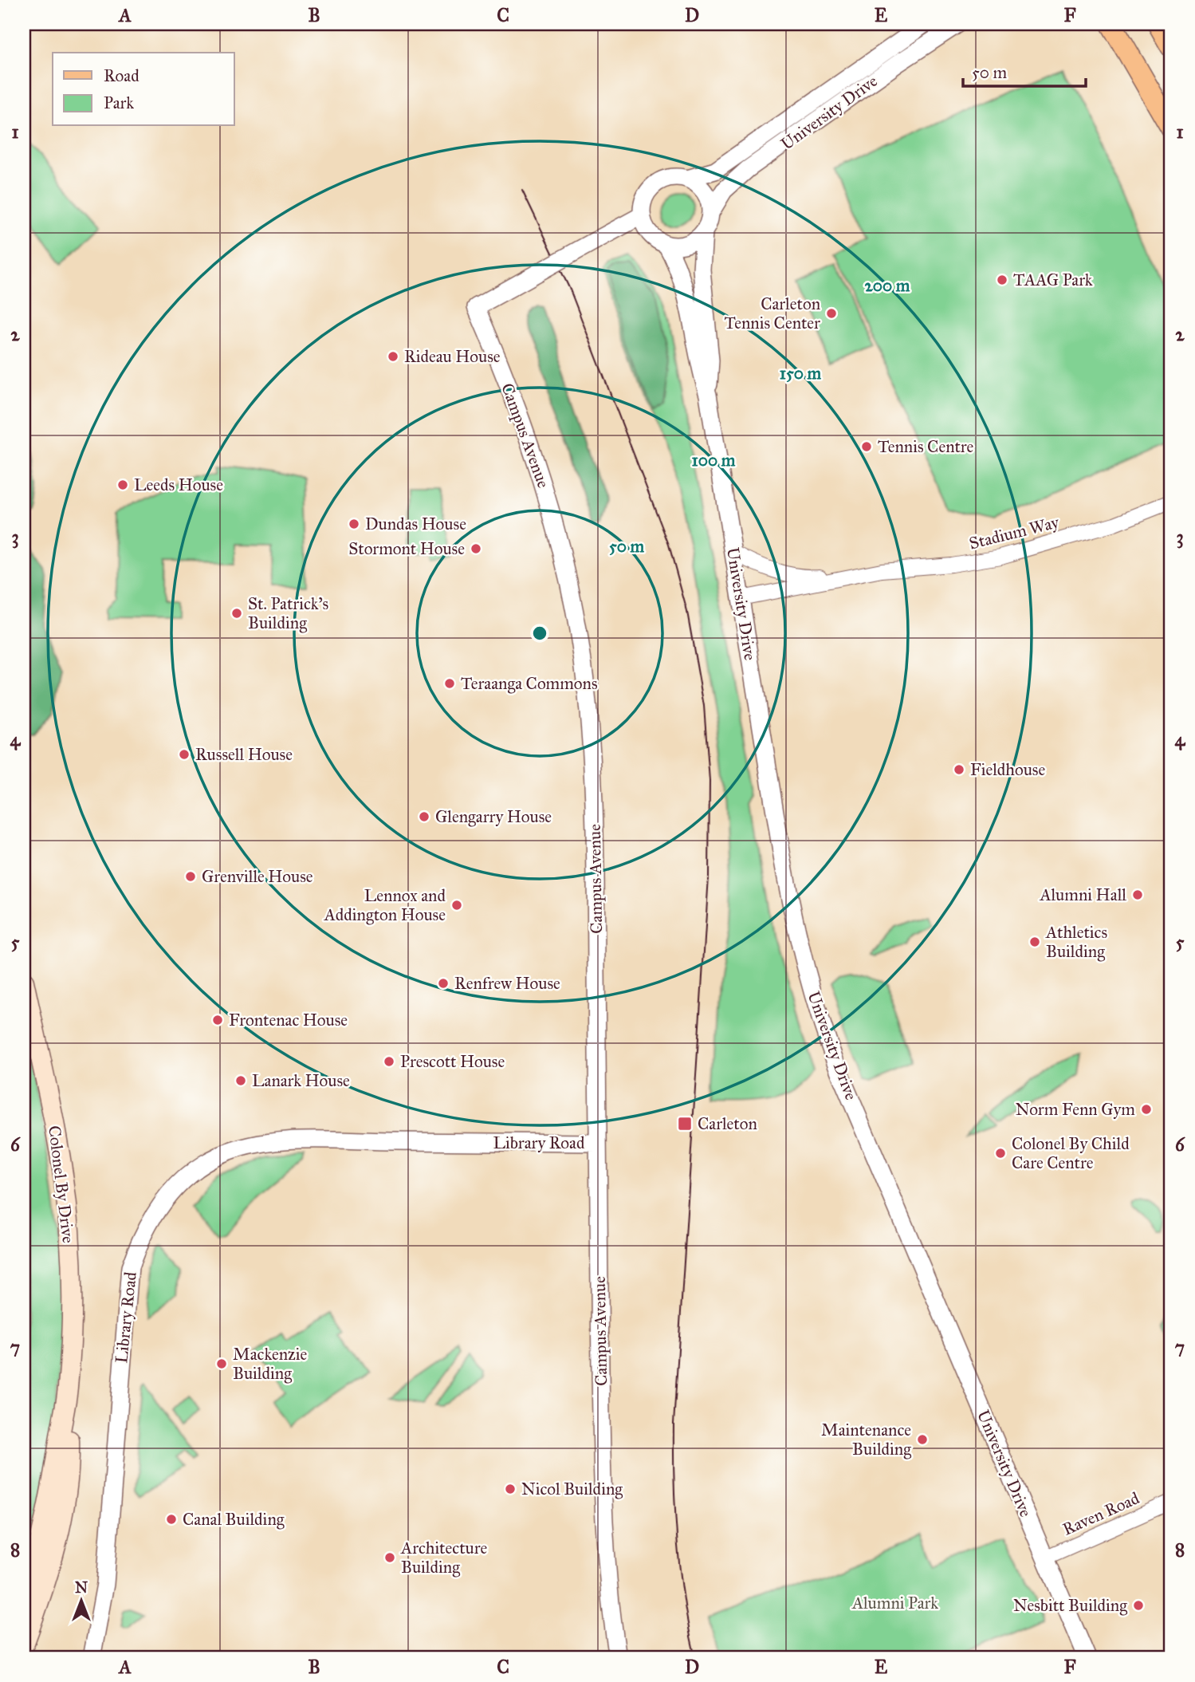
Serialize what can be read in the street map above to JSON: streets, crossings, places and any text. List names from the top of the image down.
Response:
{
  "streets": {
    "main road": ["Colonel By Drive"],
    "street": [
      "University Drive",
      "Campus Avenue",
      "Stadium Way",
      "Library Road",
      "Raven Road"
    ]
  },
  "crossings": [
    ["University Drive", "Campus Avenue"],
    ["University Drive", "Stadium Way"],
    ["University Drive", "Raven Road"],
    ["Campus Avenue", "Library Road"]
  ],
  "parks": ["Alumni Park"],
  "places": {
    "other": [
      "TAAG Park",
      "Carleton Tennis Center",
      "Rideau House",
      "Tennis Centre",
      "Leeds House",
      "Dundas House",
      "Stormont House",
      "St. Patrick's Building",
      "Teraanga Commons",
      "Russell House",
      "Fieldhouse",
      "Glengarry House",
      "Grenville House",
      "Alumni Hall",
      "Lennox and Addington House",
      "Athletics Building",
      "Renfrew House",
      "Frontenac House",
      "Prescott House",
      "Lanark House",
      "Norm Fenn Gym",
      "Colonel By Child Care Centre",
      "Mackenzie Building",
      "Maintenance Building",
      "Nicol Building",
      "Canal Building",
      "Architecture Building",
      "Nesbitt Building"
    ],
    "transit": ["Carleton"]
  },
  "legend": ["Road", "Park"],
  "scale_bar": "50 m",
  "north": "top",
  "grid": {
    "columns": [
      "A",
      "B",
      "C",
      "D",
      "E",
      "F"
    ],
    "rows": [
      "1",
      "2",
      "3",
      "4",
      "5",
      "6",
      "7",
      "8"
    ]
  },
  "rings": [
    "200 m",
    "150 m",
    "100 m",
    "50 m"
  ]
}
